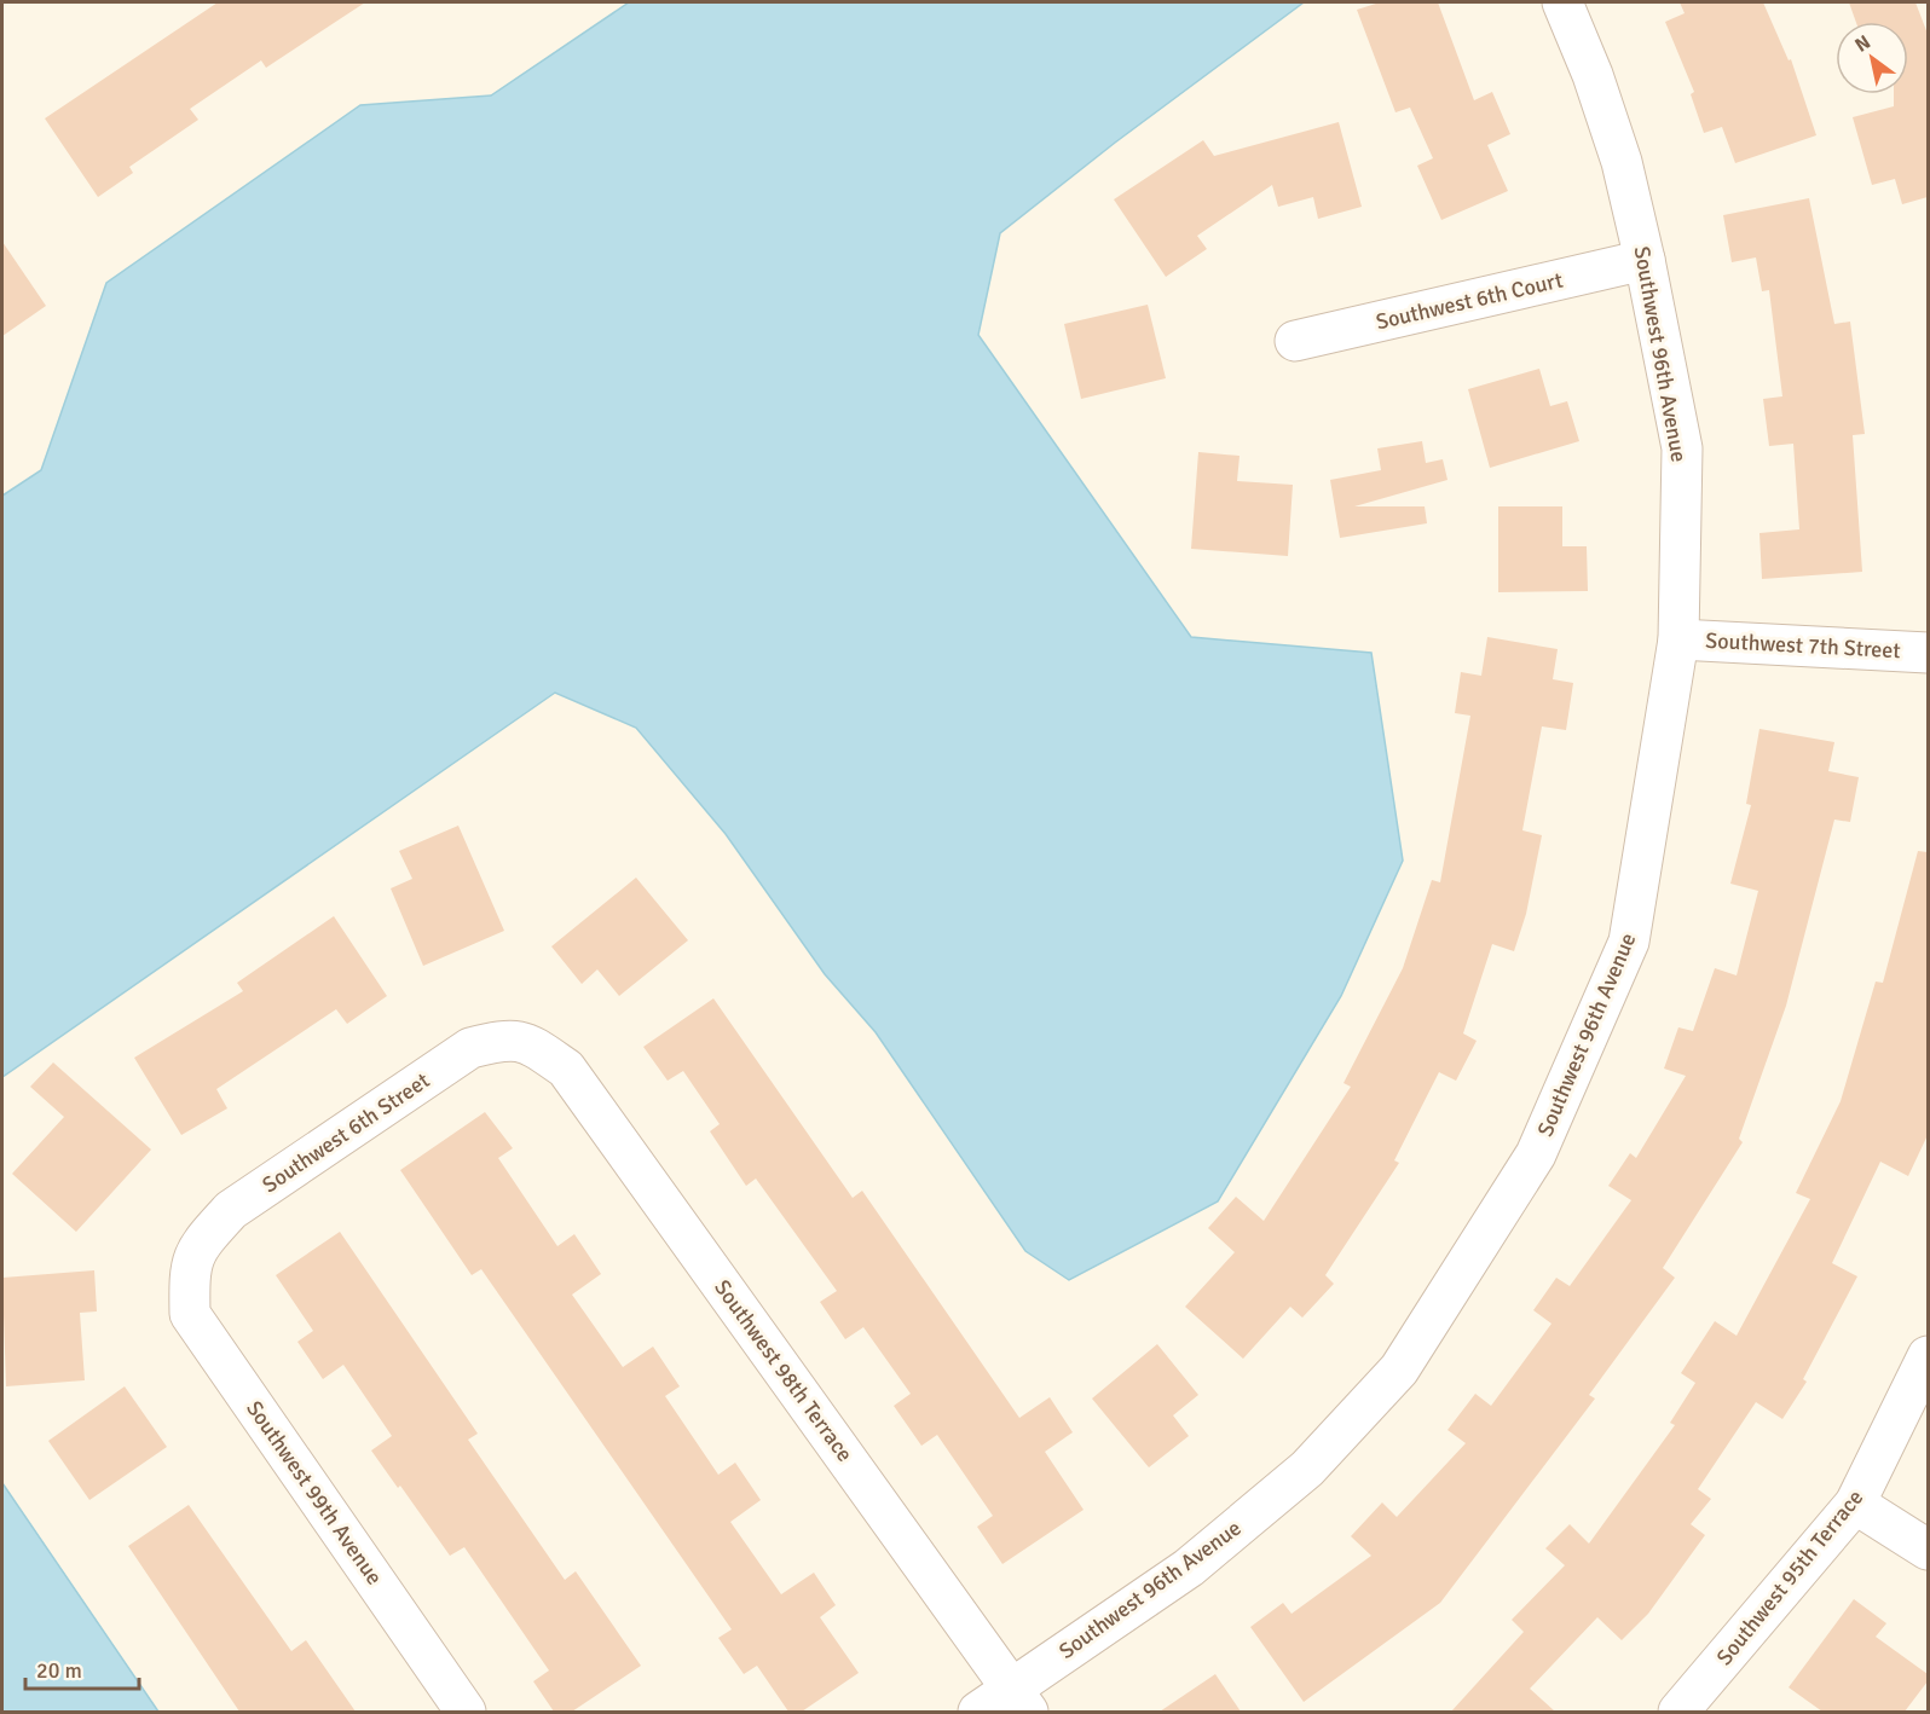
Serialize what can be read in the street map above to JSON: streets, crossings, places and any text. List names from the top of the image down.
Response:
{
  "streets": {
    "street": [
      "Southwest 6th Court",
      "Southwest 96th Avenue",
      "Southwest 7th Street",
      "Southwest 6th Street",
      "Southwest 98th Terrace",
      "Southwest 99th Avenue",
      "Southwest 95th Terrace"
    ]
  },
  "crossings": [
    ["Southwest 6th Court", "Southwest 96th Avenue"],
    ["Southwest 96th Avenue", "Southwest 7th Street"],
    ["Southwest 96th Avenue", "Southwest 98th Terrace"],
    ["Southwest 6th Street", "Southwest 98th Terrace"],
    ["Southwest 6th Street", "Southwest 99th Avenue"]
  ],
  "scale_bar": "20 m",
  "north": "top left"
}
